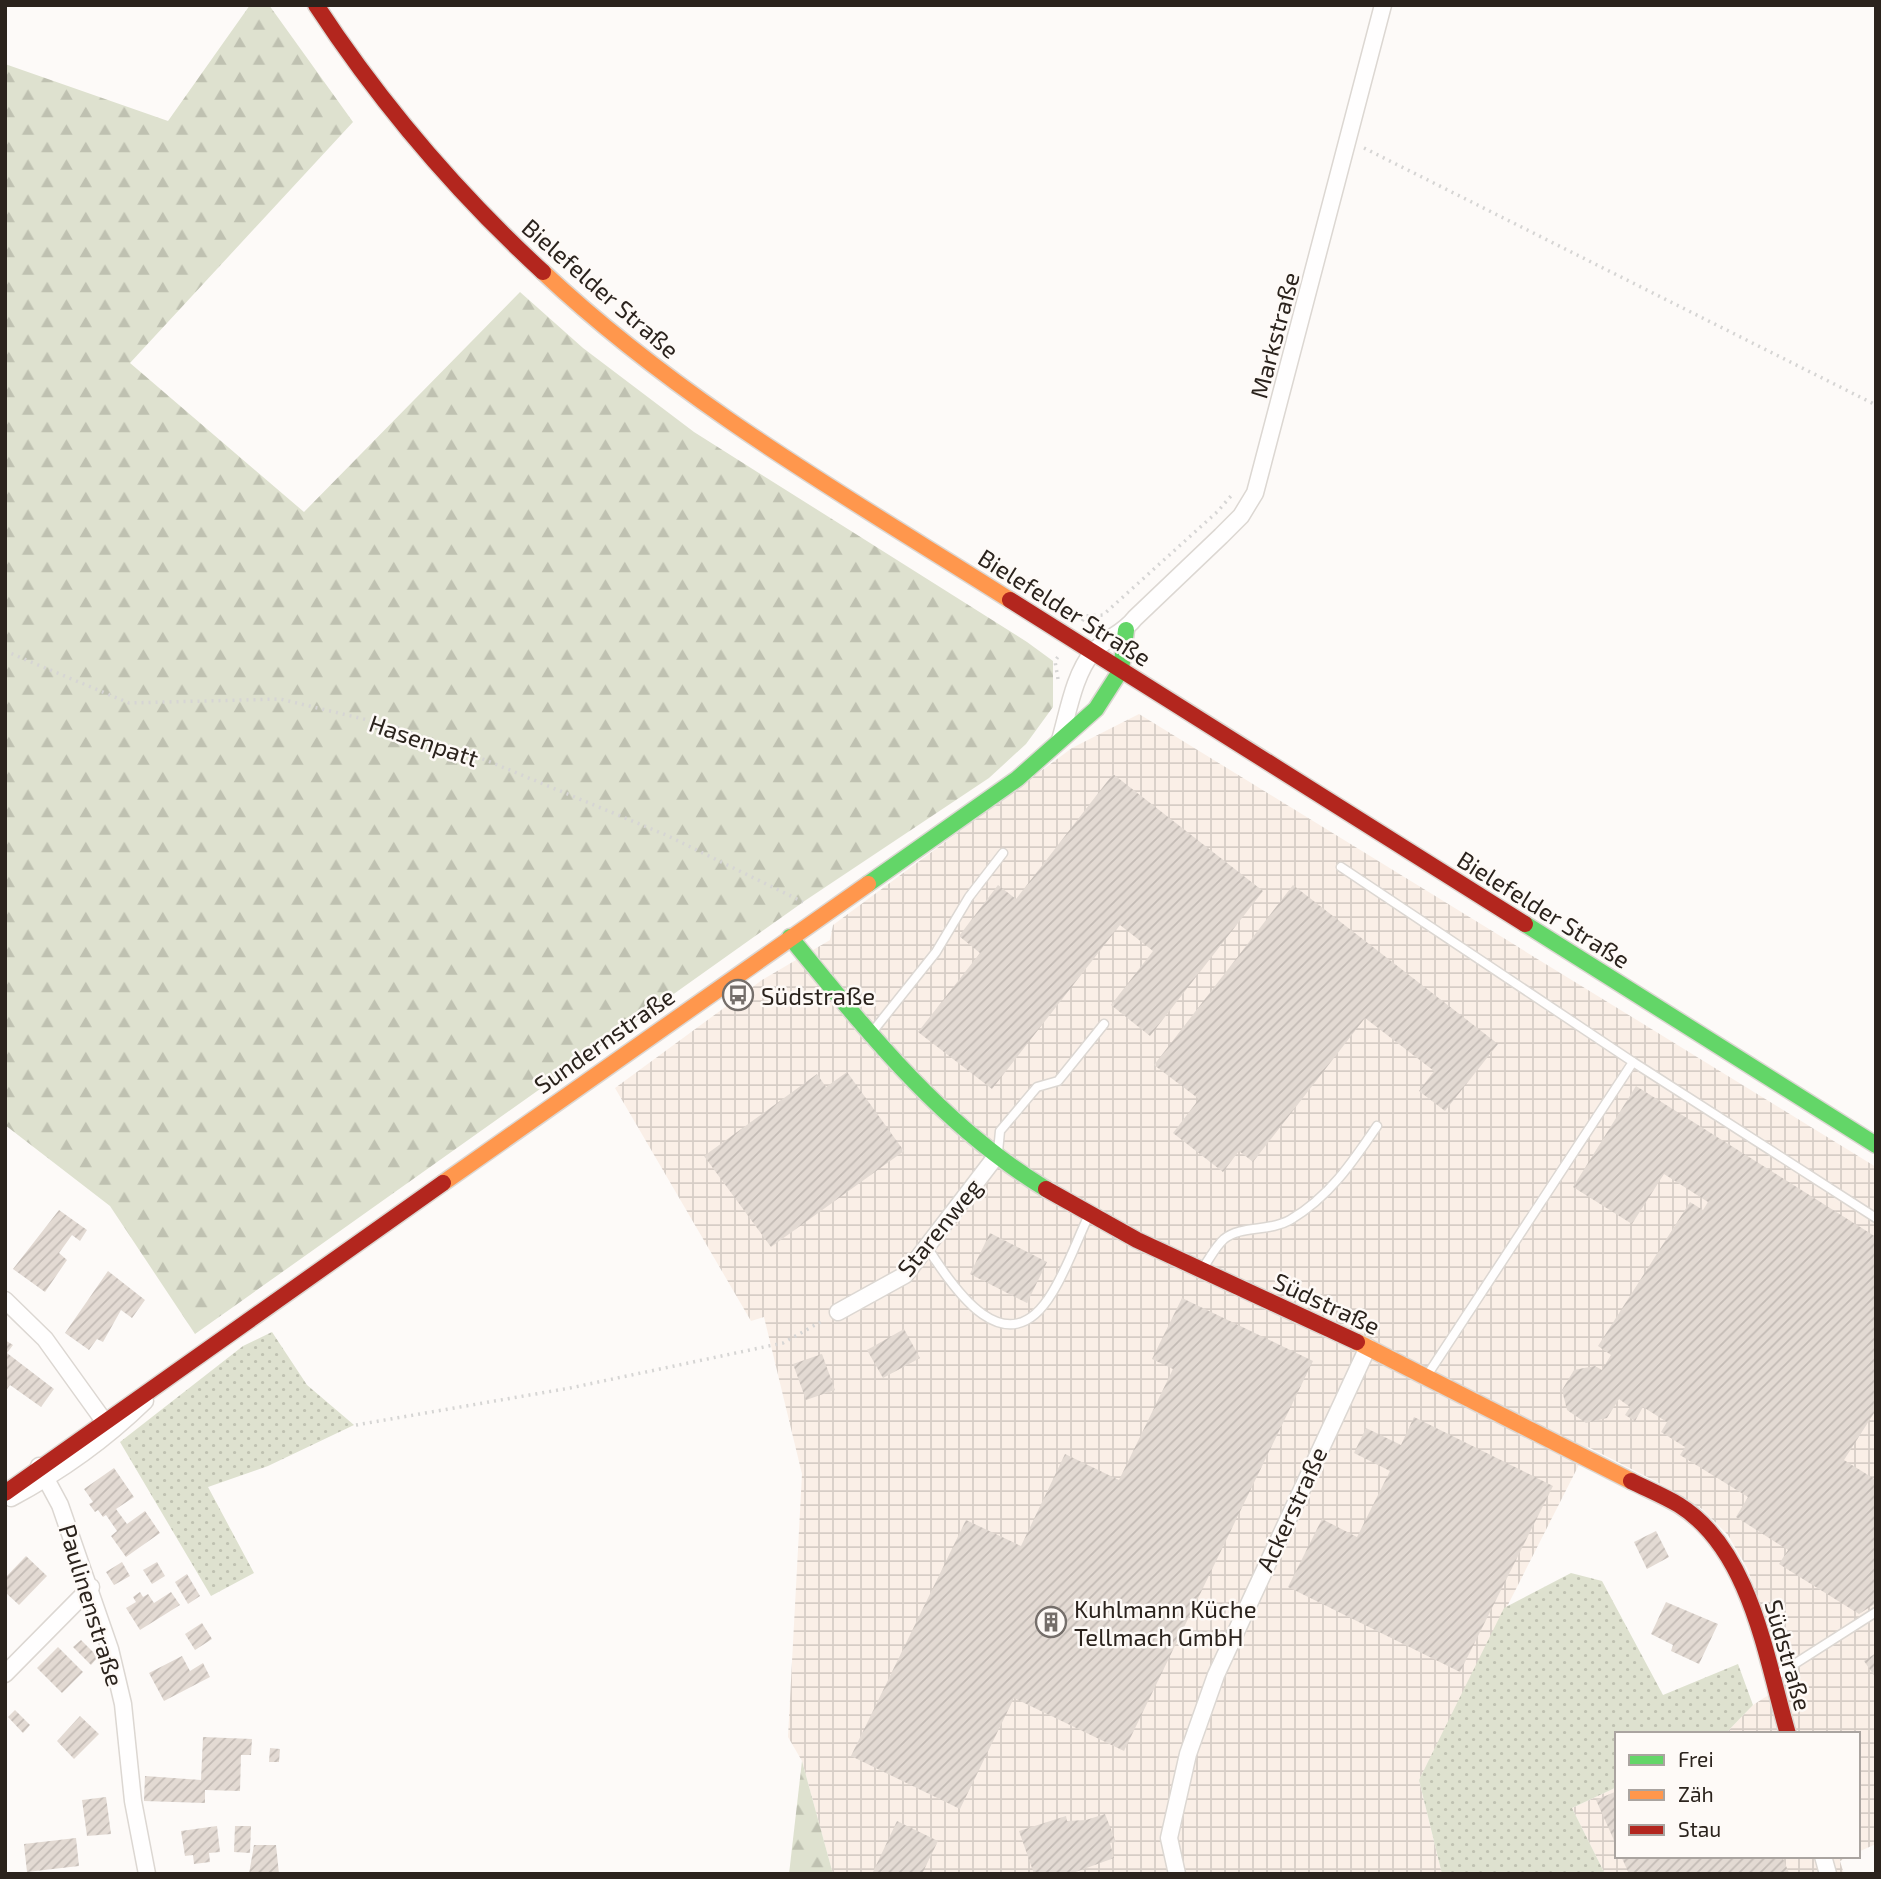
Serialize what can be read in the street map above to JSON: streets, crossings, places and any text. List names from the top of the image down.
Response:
{
  "streets": {
    "street": [
      "Bielefelder Straße",
      "Markstraße",
      "Sundernstraße",
      "Starenweg",
      "Südstraße",
      "Ackerstraße",
      "Paulinenstraße"
    ],
    "path": ["Hasenpatt"]
  },
  "crossings": [
    ["Bielefelder Straße", "Markstraße"],
    ["Bielefelder Straße", "Sundernstraße"],
    ["Hasenpatt", "Sundernstraße"],
    ["Sundernstraße", "Südstraße"],
    ["Sundernstraße", "Paulinenstraße"],
    ["Starenweg", "Südstraße"],
    ["Südstraße", "Ackerstraße"]
  ],
  "places": {
    "bus stop": ["Südstraße"],
    "building": ["Kuhlmann Küche Tellmach GmbH"]
  },
  "legend": ["Frei", "Zäh", "Stau"]
}
